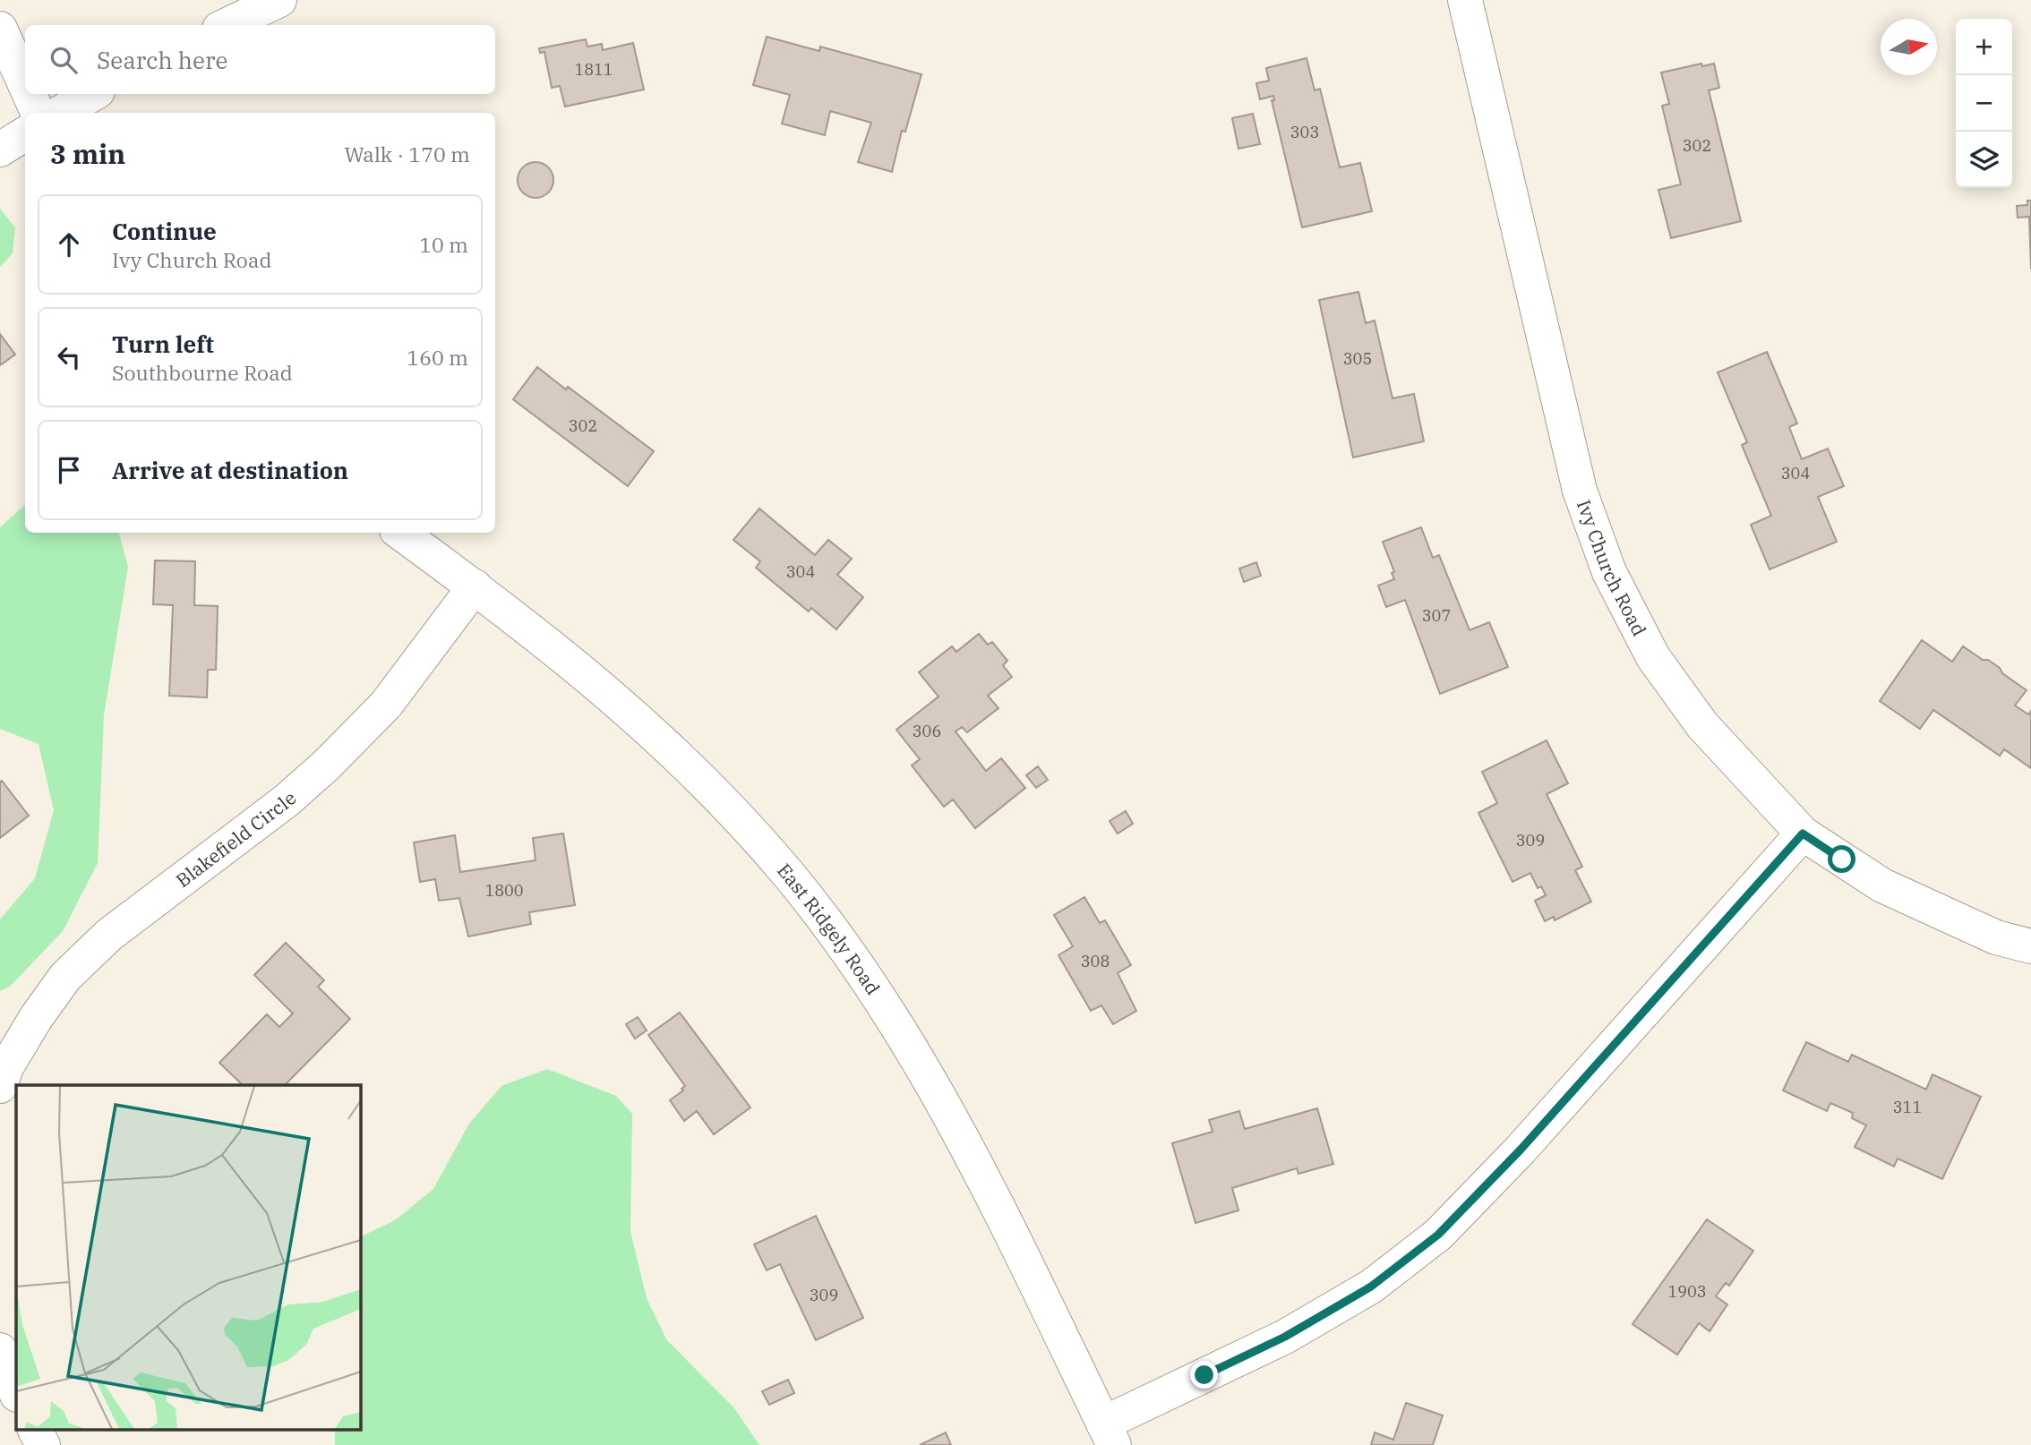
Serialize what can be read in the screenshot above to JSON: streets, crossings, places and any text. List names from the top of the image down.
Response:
{
  "streets": {
    "street": ["Ivy Church Road", "Blakefield Circle", "East Ridgely Road"]
  },
  "crossings": [
    ["Blakefield Circle", "East Ridgely Road"]
  ],
  "house_numbers": [
    "1811",
    "303",
    "302",
    "305",
    "302",
    "304",
    "304",
    "307",
    "306",
    "309",
    "1800",
    "308",
    "311",
    "1903",
    "309"
  ],
  "north": "right",
  "page": {
    "map_buttons": ["+", "−"],
    "search": "Search here",
    "heading": ["3 min", "Walk · 170 m"],
    "list": [
      ["Continue", "Ivy Church Road", "10 m"],
      ["Turn left", "Southbourne Road", "160 m"],
      "Arrive at destination"
    ]
  }
}
